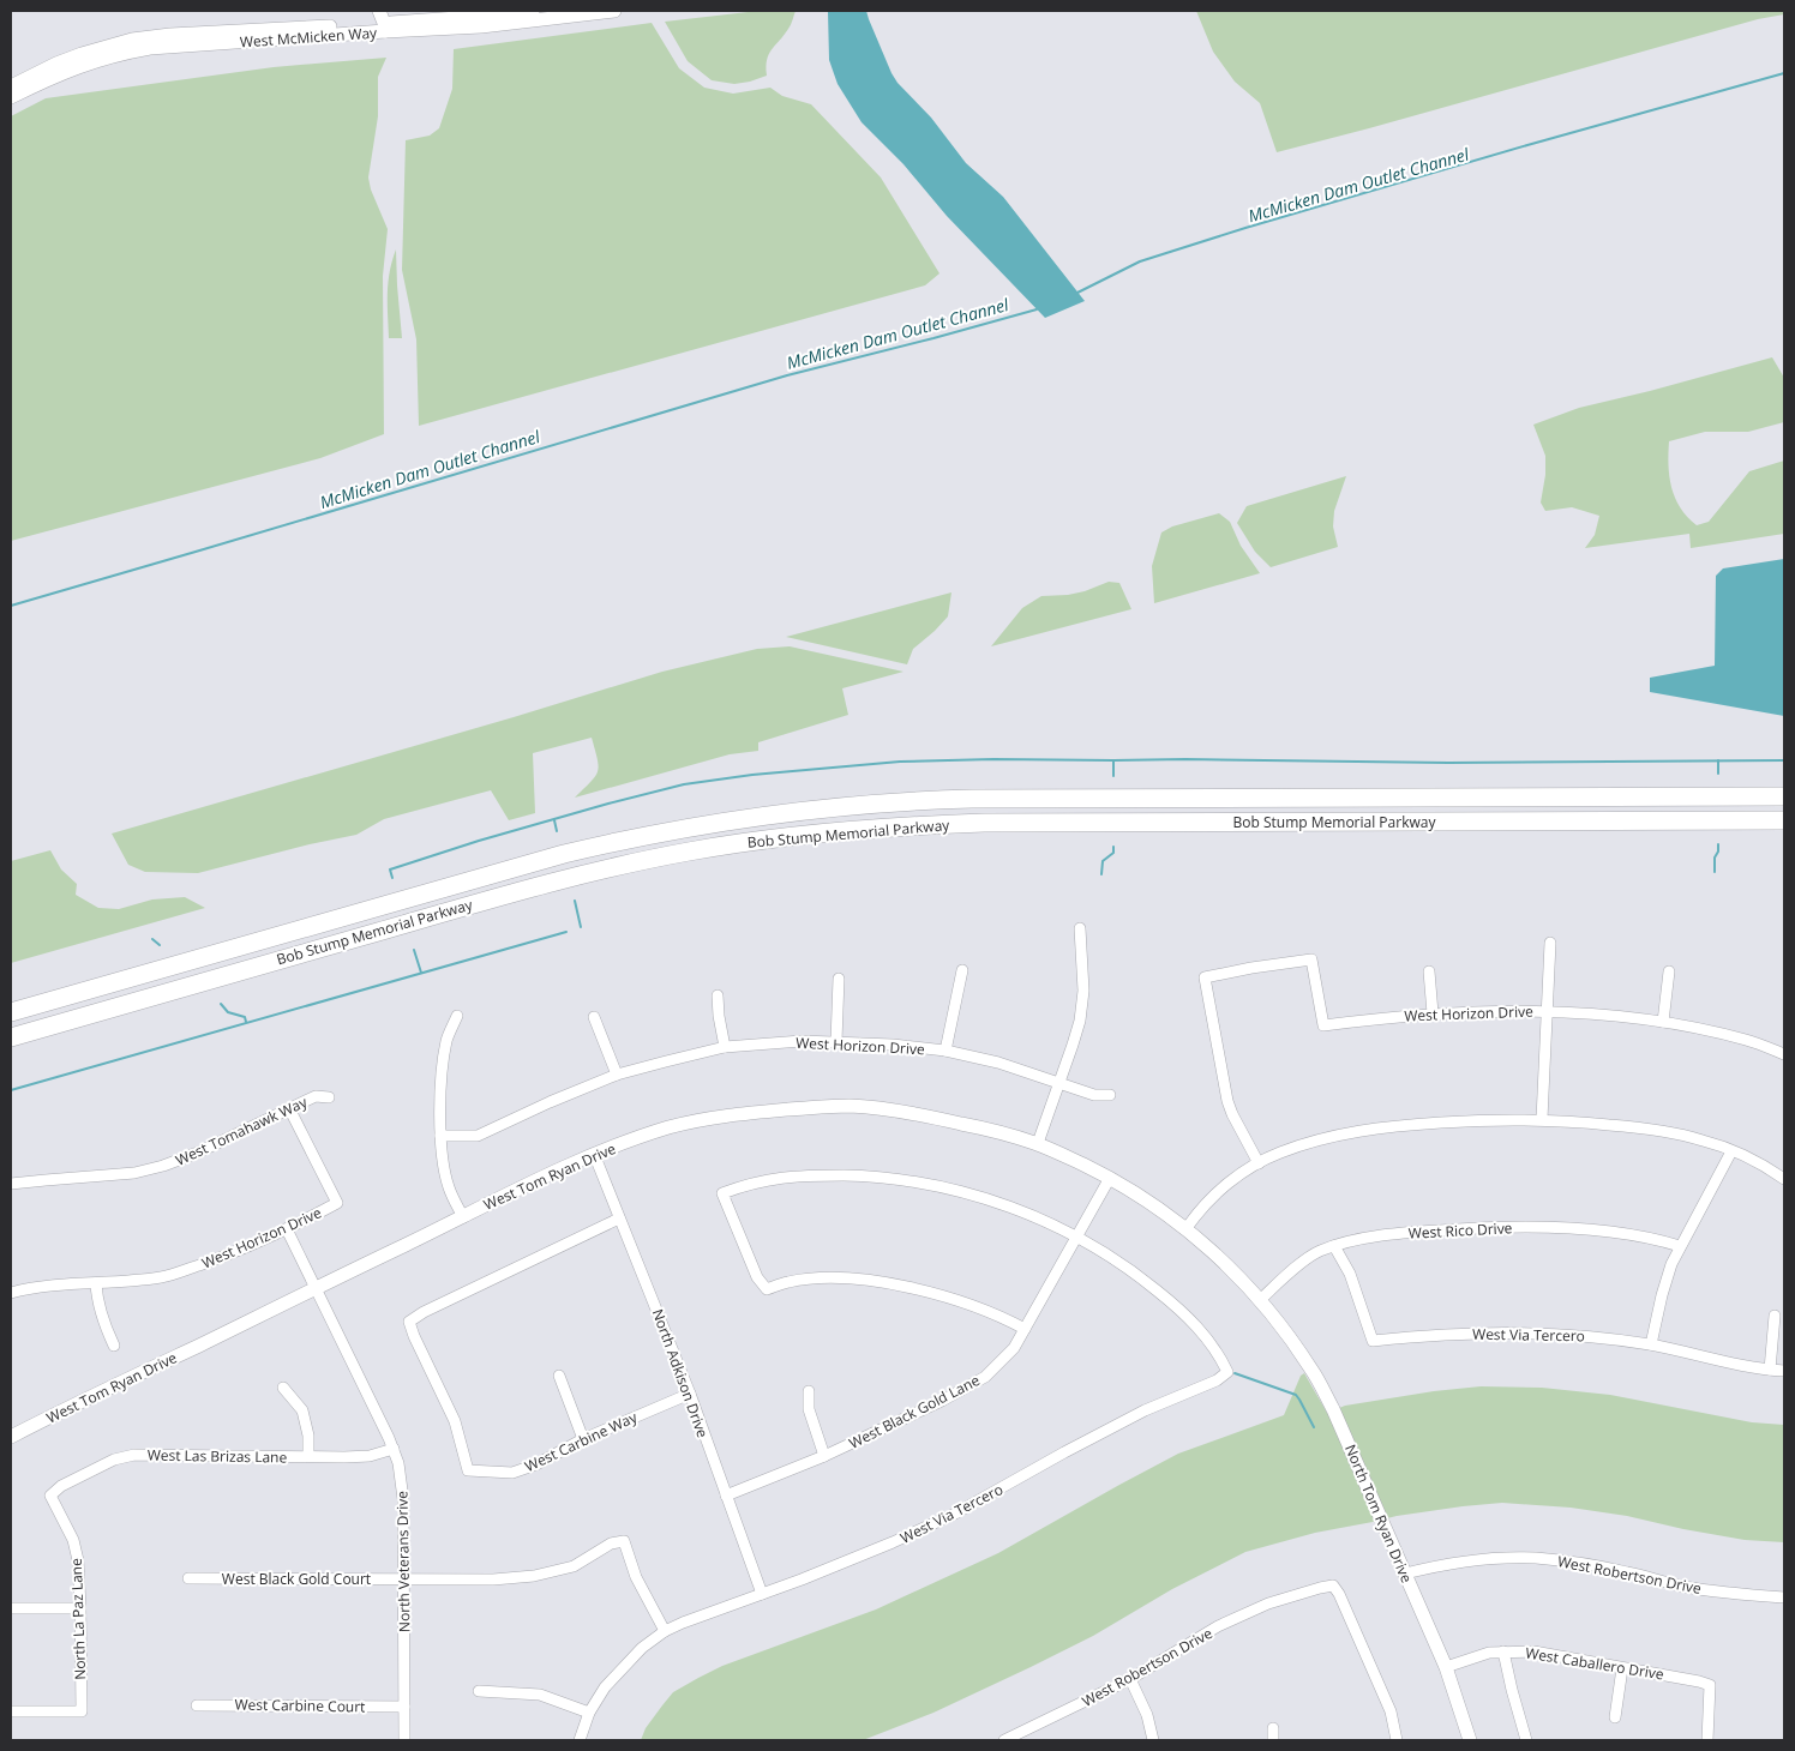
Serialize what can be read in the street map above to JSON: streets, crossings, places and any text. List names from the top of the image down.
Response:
{
  "streets": {
    "highway": ["Bob Stump Memorial Parkway"],
    "street": [
      "West McMicken Way",
      "West Horizon Drive",
      "West Tomahawk Way",
      "West Tom Ryan Drive",
      "West Rico Drive",
      "West Via Tercero",
      "North Adkison Drive",
      "West Black Gold Lane",
      "West Carbine Way",
      "West Las Brizas Lane",
      "North Tom Ryan Drive",
      "North Veterans Drive",
      "West Robertson Drive",
      "West Black Gold Court",
      "North La Paz Lane",
      "West Caballero Drive",
      "West Carbine Court"
    ]
  },
  "crossings": [
    ["West Horizon Drive", "West Tomahawk Way"],
    ["West Horizon Drive", "North Veterans Drive"],
    ["West Tom Ryan Drive", "West Rico Drive"],
    ["West Tom Ryan Drive", "North Adkison Drive"],
    ["West Tom Ryan Drive", "West Black Gold Lane"],
    ["West Tom Ryan Drive", "North Tom Ryan Drive"],
    ["West Tom Ryan Drive", "North Veterans Drive"],
    ["West Rico Drive", "West Via Tercero"],
    ["West Rico Drive", "North Tom Ryan Drive"],
    ["West Via Tercero", "North Adkison Drive"],
    ["West Via Tercero", "West Black Gold Lane"],
    ["North Adkison Drive", "West Black Gold Lane"],
    ["North Adkison Drive", "West Carbine Way"],
    ["West Las Brizas Lane", "North Veterans Drive"],
    ["West Las Brizas Lane", "North La Paz Lane"],
    ["North Tom Ryan Drive", "West Robertson Drive"],
    ["North Tom Ryan Drive", "West Caballero Drive"],
    ["North Veterans Drive", "West Black Gold Court"],
    ["North Veterans Drive", "West Carbine Court"]
  ],
  "water": ["McMicken Dam Outlet Channel"]
}
